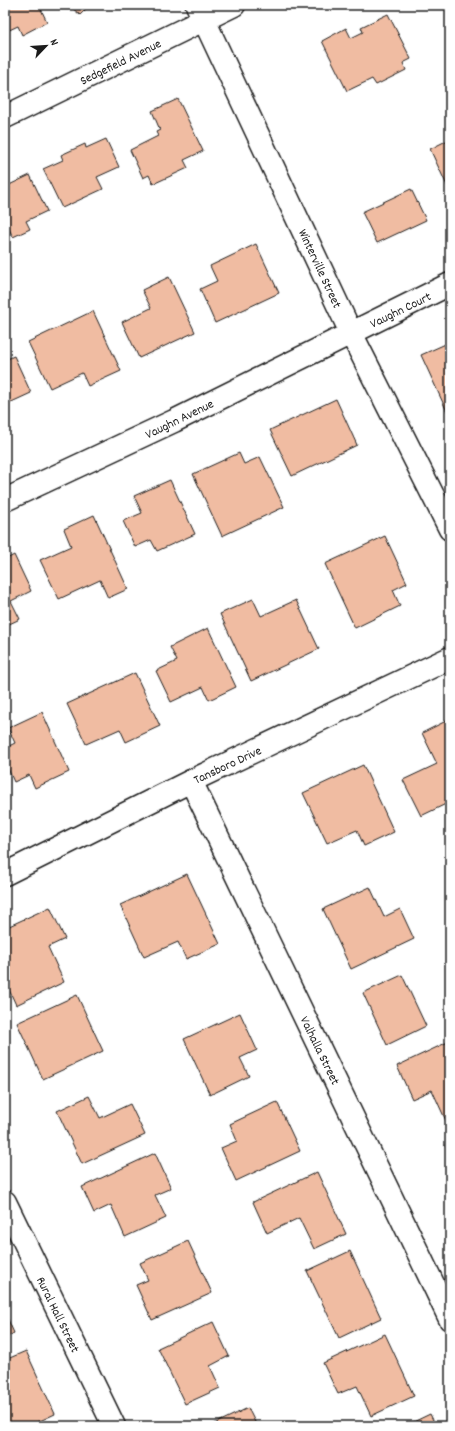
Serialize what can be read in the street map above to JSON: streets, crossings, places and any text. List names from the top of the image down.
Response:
{
  "streets": {
    "street": [
      "Sedgefield Avenue",
      "Winterville Street",
      "Vaughn Court",
      "Vaughn Avenue",
      "Tansboro Drive",
      "Valhalla Street",
      "Rural Hall Street"
    ]
  },
  "crossings": [
    ["Sedgefield Avenue", "Winterville Street"],
    ["Winterville Street", "Vaughn Court"],
    ["Winterville Street", "Vaughn Avenue"],
    ["Vaughn Court", "Vaughn Avenue"],
    ["Tansboro Drive", "Valhalla Street"]
  ],
  "north": "top right"
}
